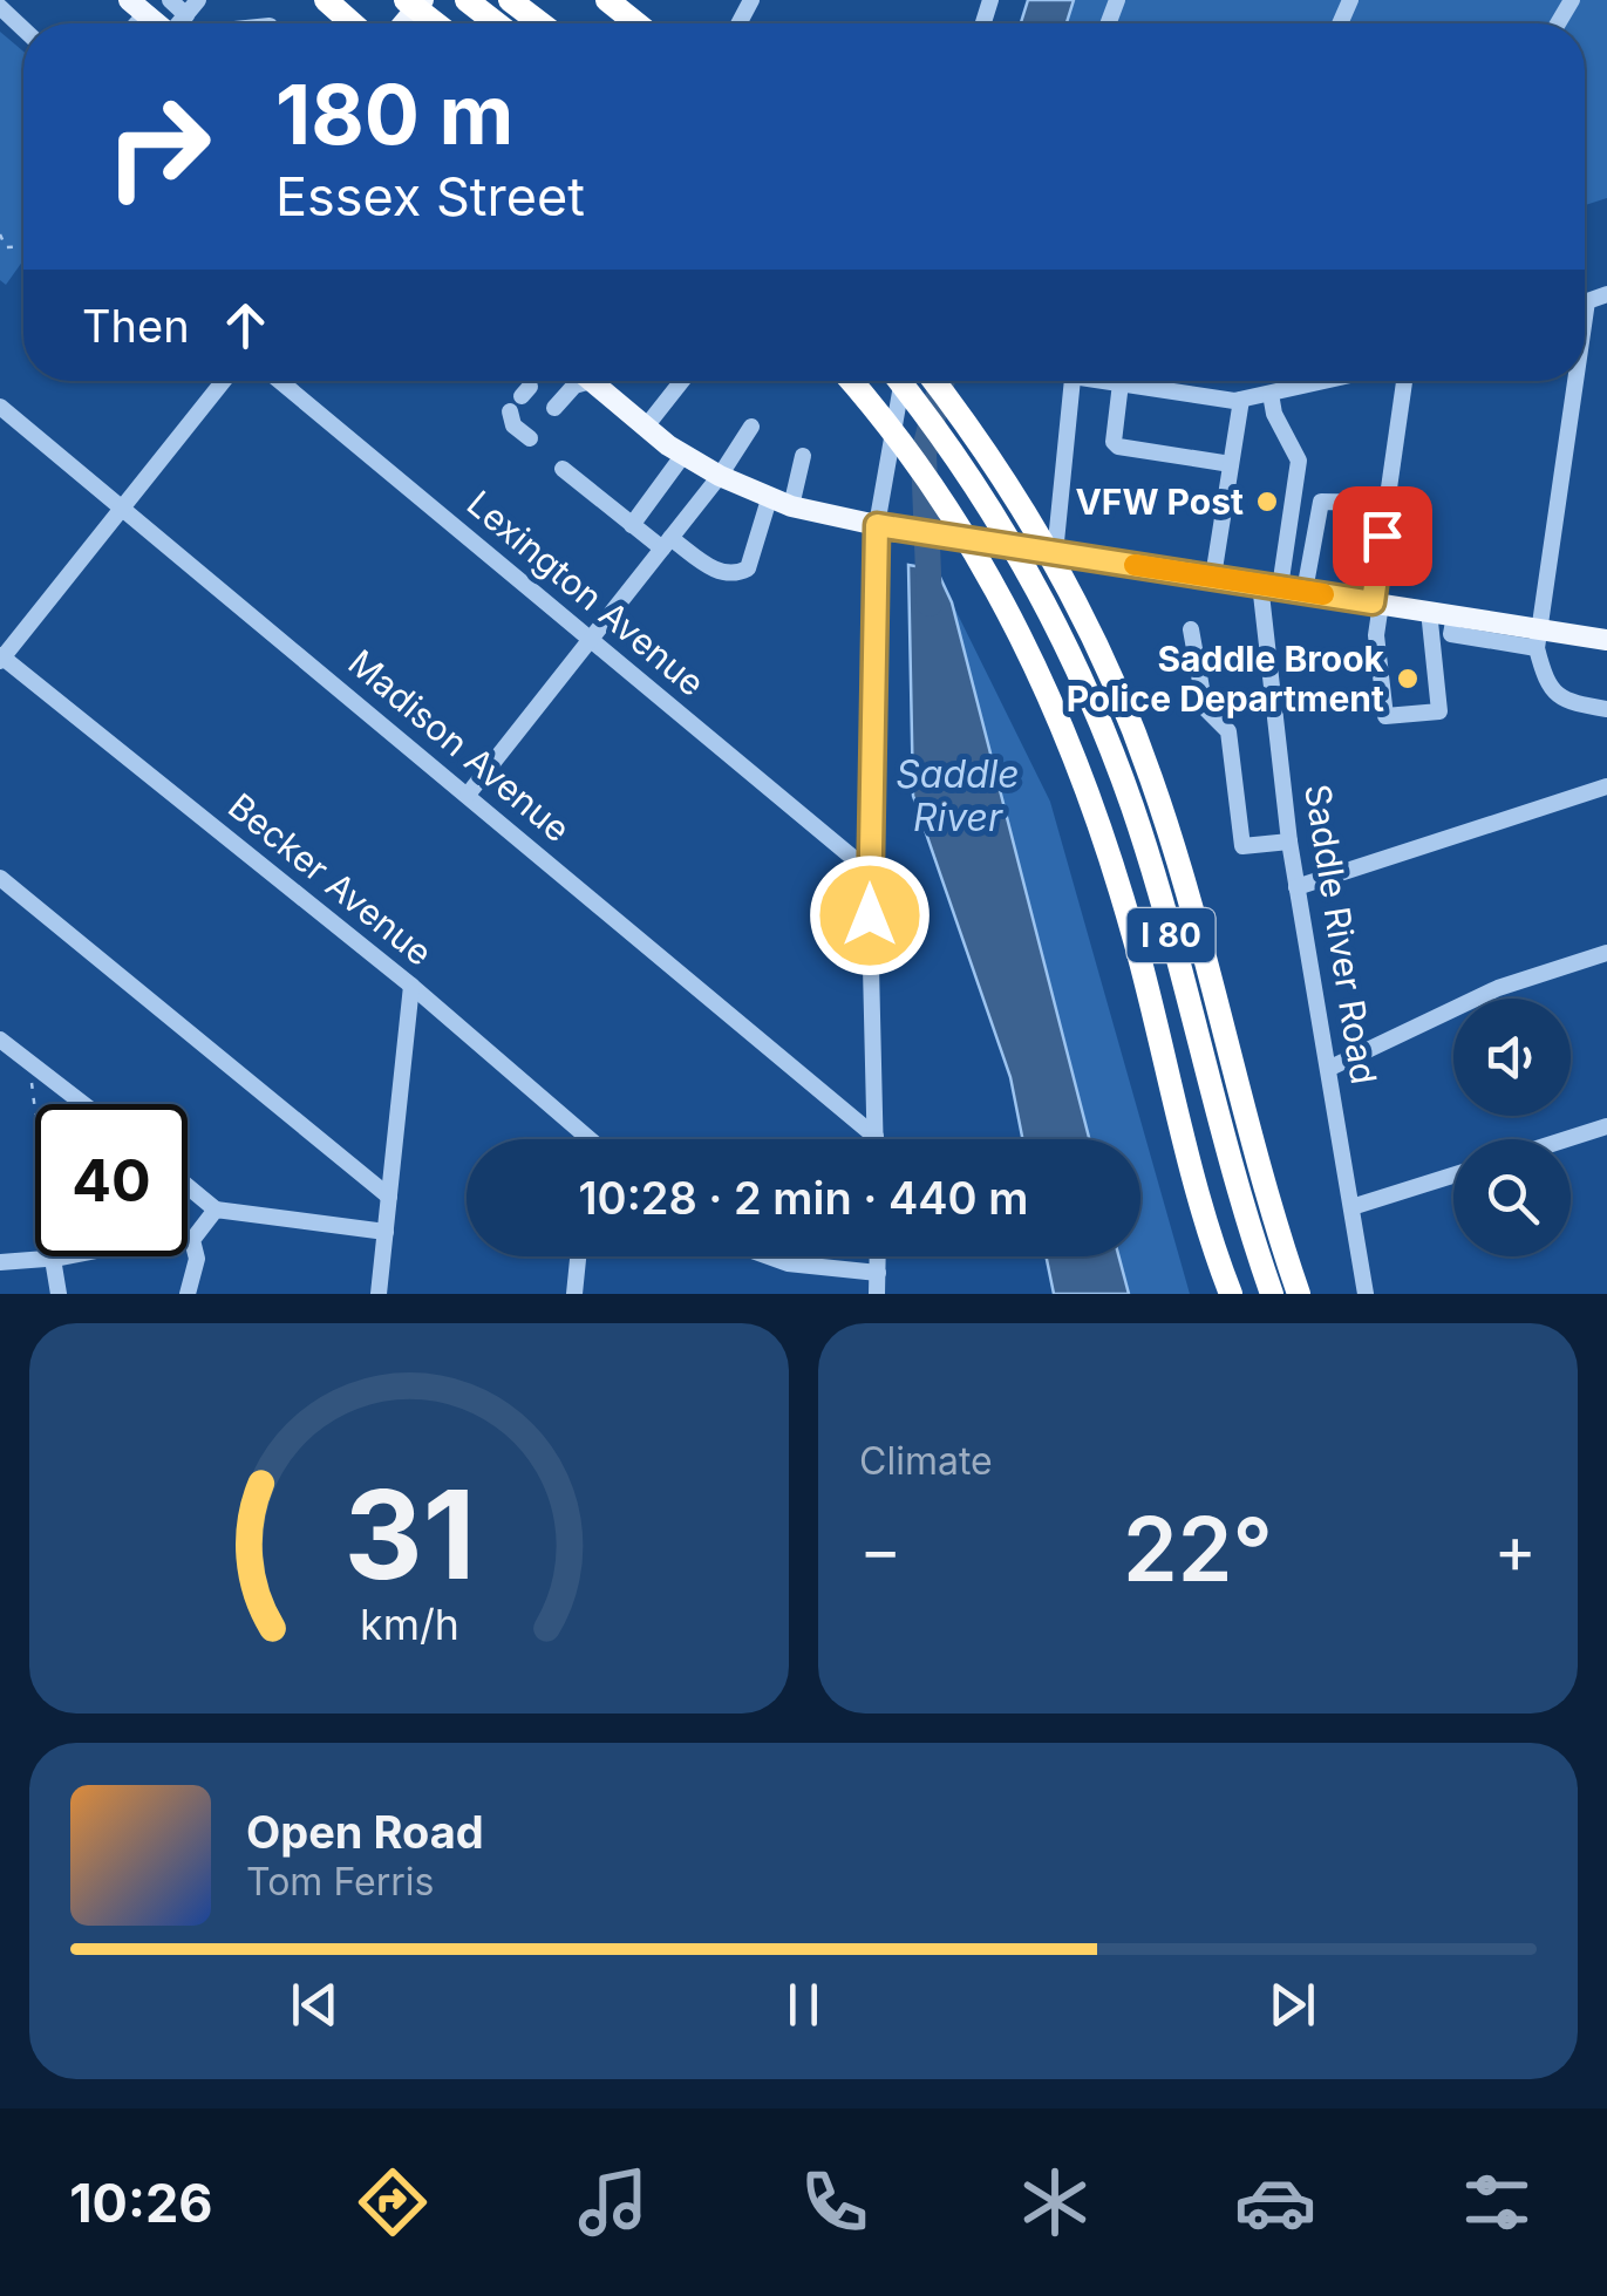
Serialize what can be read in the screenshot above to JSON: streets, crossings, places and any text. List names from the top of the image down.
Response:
{
  "streets": {
    "highway": ["I 80"],
    "street": [
      "Lexington Avenue",
      "Madison Avenue",
      "Becker Avenue",
      "Saddle River Road"
    ]
  },
  "water": ["Saddle River"],
  "places": ["VFW Post", "Saddle Brook Police Department"],
  "page": {
    "turn": ["180 m", "Essex Street"],
    "then": "Then",
    "limit": "40",
    "trip": "10:28 · 2 min · 440 m",
    "tile": "Climate",
    "heat": ["−", "22°", "+"],
    "song": ["Open Road", "Tom Ferris"],
    "tabs": "10:26",
    "gauge": ["31", "km/h"]
  }
}
